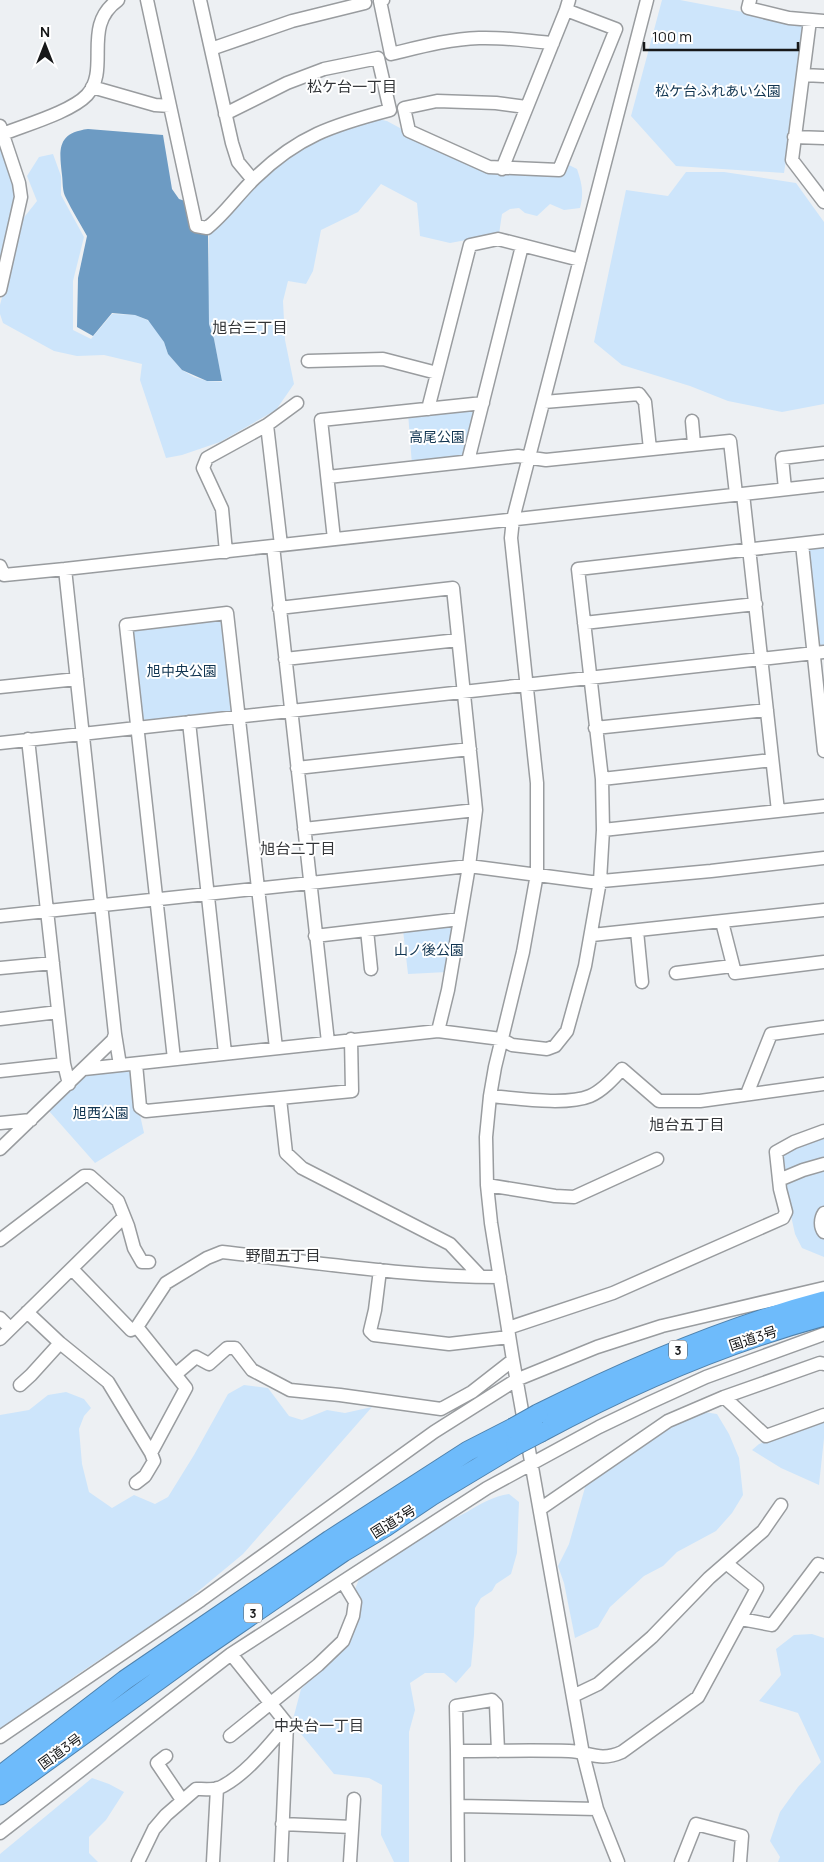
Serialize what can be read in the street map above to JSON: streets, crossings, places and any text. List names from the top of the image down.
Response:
{
  "streets": {
    "highway": ["国道3号", "3"]
  },
  "districts": [
    "松ケ台一丁目",
    "旭台三丁目",
    "旭台二丁目",
    "旭台五丁目",
    "野間五丁目",
    "中央台一丁目"
  ],
  "parks": [
    "松ケ台ふれあい公園",
    "高尾公園",
    "旭中央公園",
    "山ノ後公園",
    "旭西公園"
  ],
  "scale_bar": "100 m",
  "north": "top"
}
